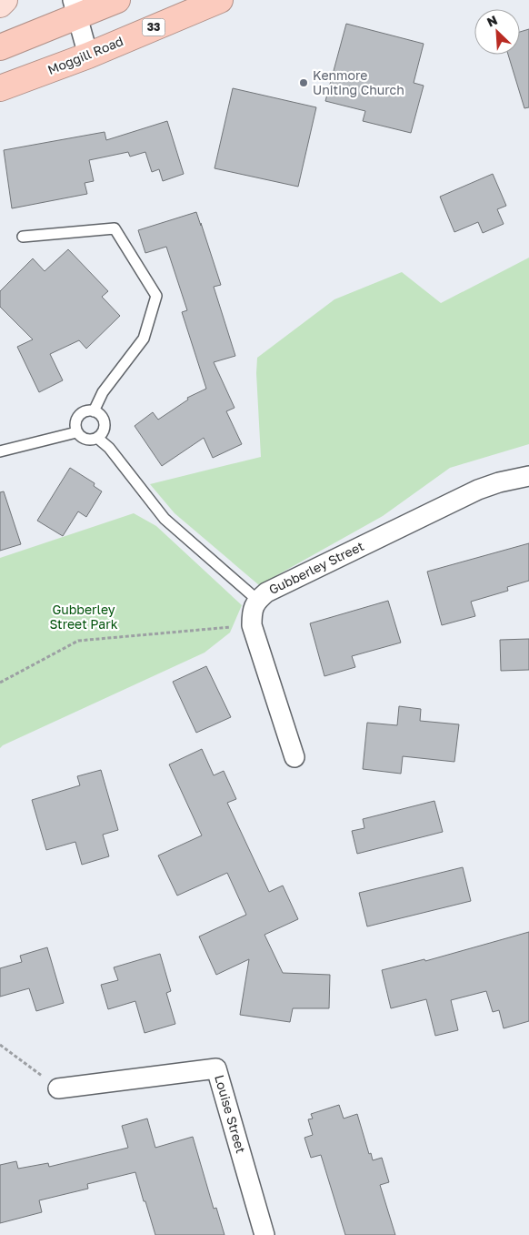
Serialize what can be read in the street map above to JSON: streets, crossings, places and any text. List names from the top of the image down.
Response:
{
  "streets": {
    "highway": ["33", "Moggill Road"],
    "street": ["Gubberley Street", "Louise Street"]
  },
  "parks": ["Gubberley Street Park"],
  "places": ["Kenmore Uniting Church"],
  "north": "top left"
}
